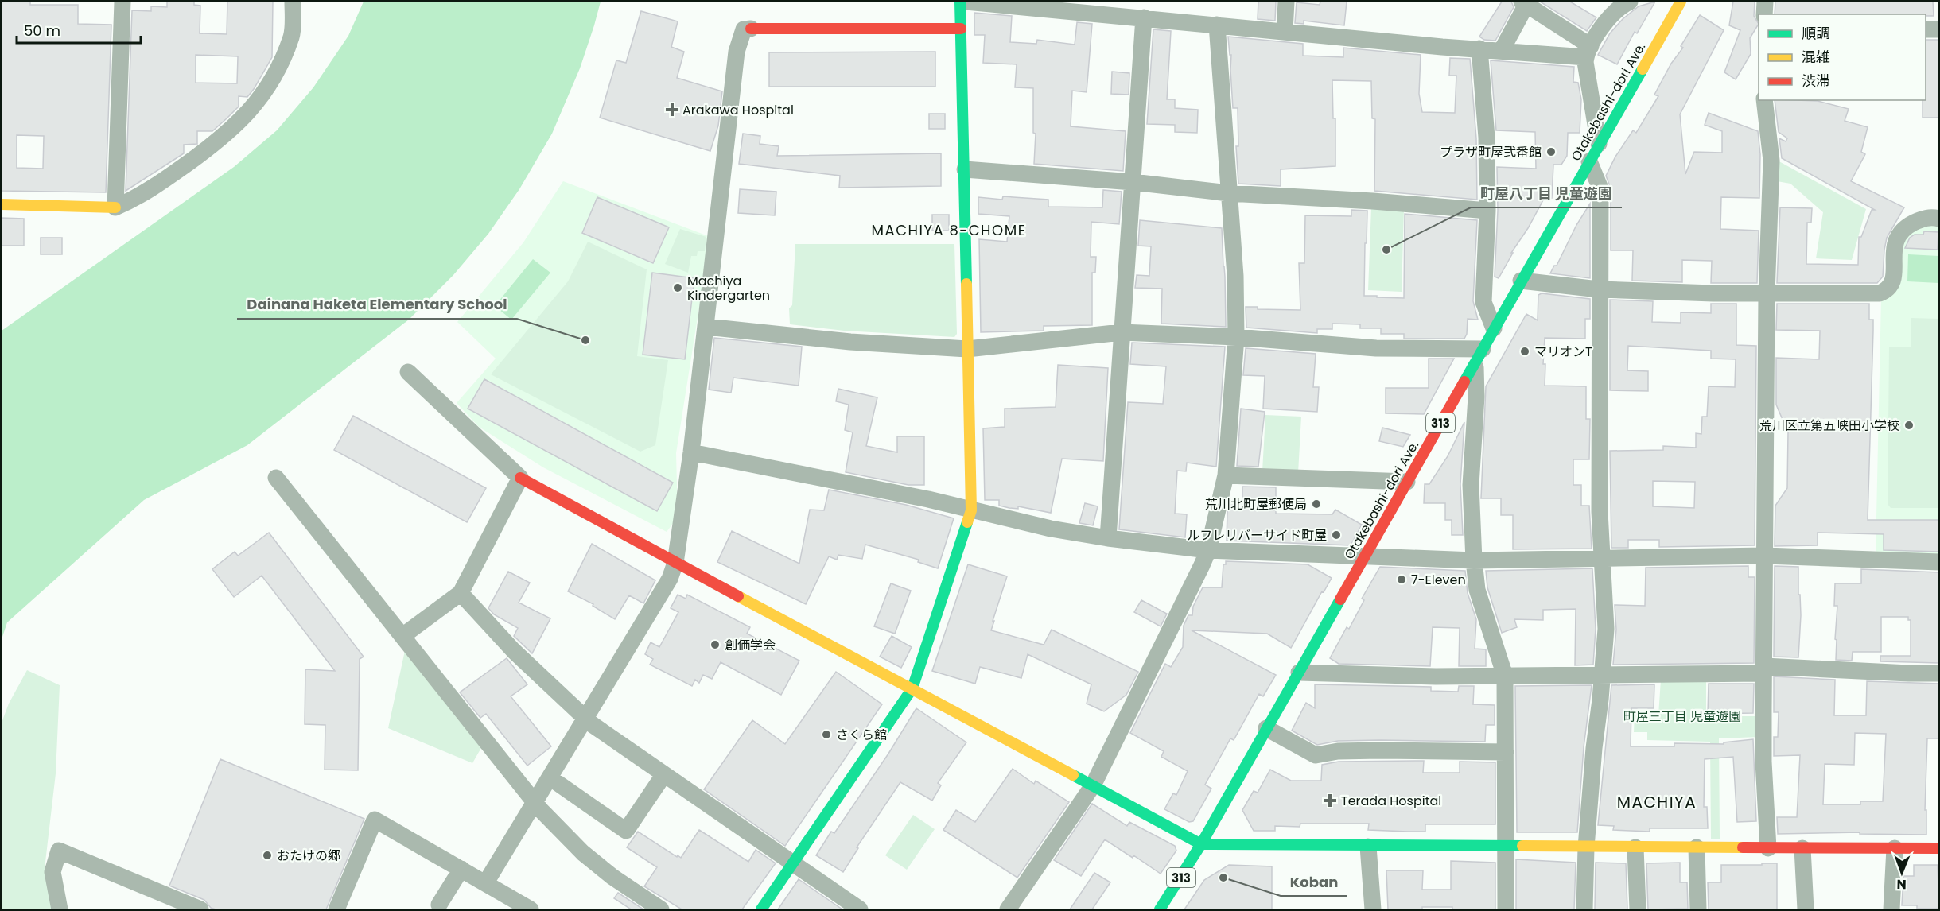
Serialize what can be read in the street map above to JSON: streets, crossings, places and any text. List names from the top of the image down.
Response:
{
  "streets": {
    "street": ["Otakebashi-dori Ave.", "313"]
  },
  "districts": ["MACHIYA 8-CHOME", "MACHIYA"],
  "parks": ["町屋三丁目 児童遊園"],
  "places": {
    "health": ["Arakawa Hospital", "Terada Hospital"],
    "other": [
      "プラザ町屋弐番館",
      "町屋八丁目 児童遊園",
      "Machiya Kindergarten",
      "Dainana Haketa Elementary School",
      "マリオンT",
      "荒川区立第五峡田小学校",
      "荒川北町屋郵便局",
      "ルフレリバーサイド町屋",
      "7-Eleven",
      "創価学会",
      "さくら館",
      "おたけの郷",
      "Koban"
    ]
  },
  "legend": ["順調", "混雑", "渋滞"],
  "scale_bar": "50 m",
  "north": "bottom"
}
